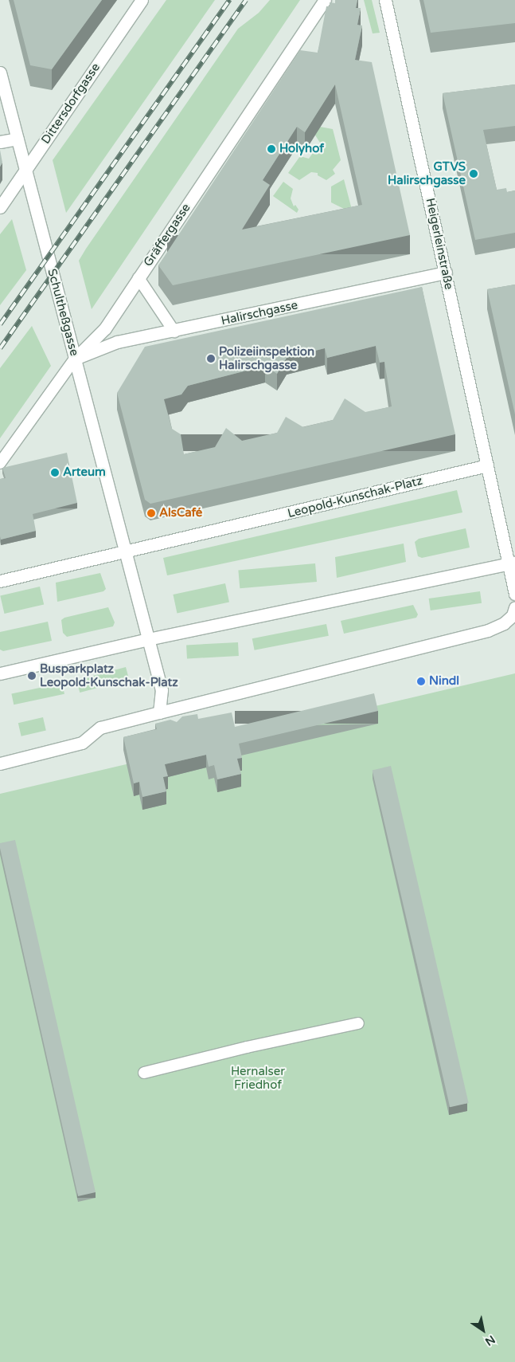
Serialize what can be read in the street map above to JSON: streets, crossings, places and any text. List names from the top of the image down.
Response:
{
  "streets": {
    "street": [
      "Dittersdorfgasse",
      "Gräffergasse",
      "Heigerleinstraße",
      "Schultheßgasse",
      "Halirschgasse",
      "Leopold-Kunschak-Platz"
    ]
  },
  "crossings": [
    ["Dittersdorfgasse", "Schultheßgasse"],
    ["Gräffergasse", "Schultheßgasse"],
    ["Gräffergasse", "Halirschgasse"],
    ["Heigerleinstraße", "Halirschgasse"],
    ["Heigerleinstraße", "Leopold-Kunschak-Platz"],
    ["Schultheßgasse", "Halirschgasse"],
    ["Schultheßgasse", "Leopold-Kunschak-Platz"]
  ],
  "parks": ["Hernalser Friedhof"],
  "places": [
    "Holyhof",
    "GTVS Halirschgasse",
    "Polizeiinspektion Halirschgasse",
    "Arteum",
    "AlsCafé",
    "Busparkplatz Leopold-Kunschak-Platz",
    "Nindl"
  ],
  "north": "bottom right"
}
